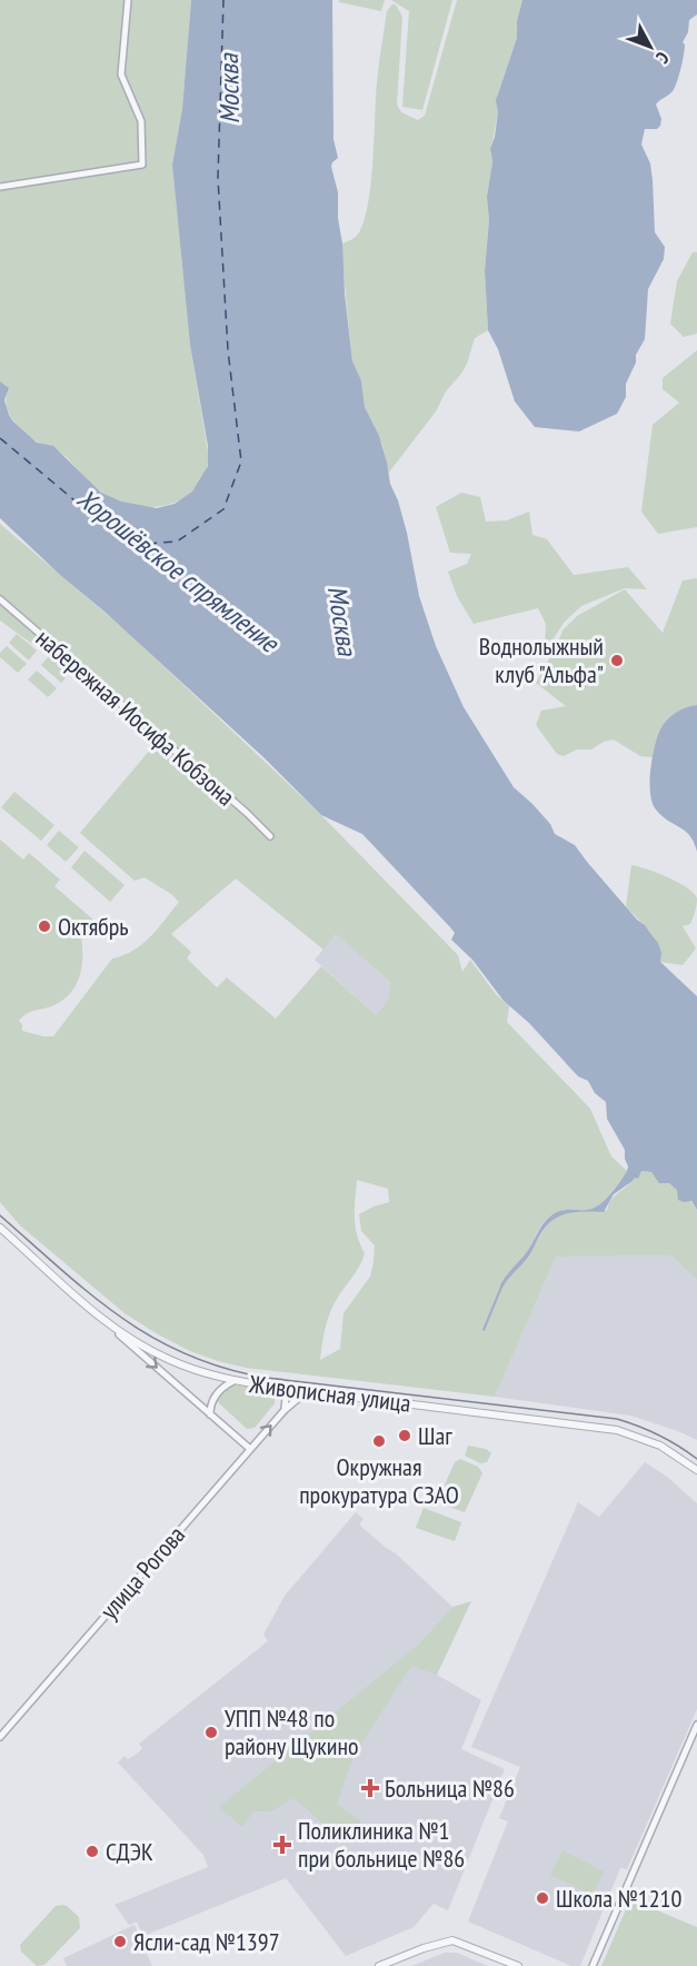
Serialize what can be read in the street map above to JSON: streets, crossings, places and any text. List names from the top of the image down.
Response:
{
  "streets": {
    "street": ["набережная Иосифа Кобзона", "Живописная улица", "улица Рогова"]
  },
  "crossings": [
    ["Живописная улица", "улица Рогова"]
  ],
  "water": ["Москва", "Хорошёвское спрямление"],
  "places": {
    "other": [
      "Воднолыжный клуб \"Альфа\"",
      "Октябрь",
      "Шаг",
      "Окружная прокуратура СЗАО",
      "УПП №48 по району Щукино",
      "СДЭК",
      "Школа №1210",
      "Ясли-сад №1397"
    ],
    "health": ["Больница №86", "Поликлиника №1 при больнице №86"]
  },
  "north": "bottom right"
}
